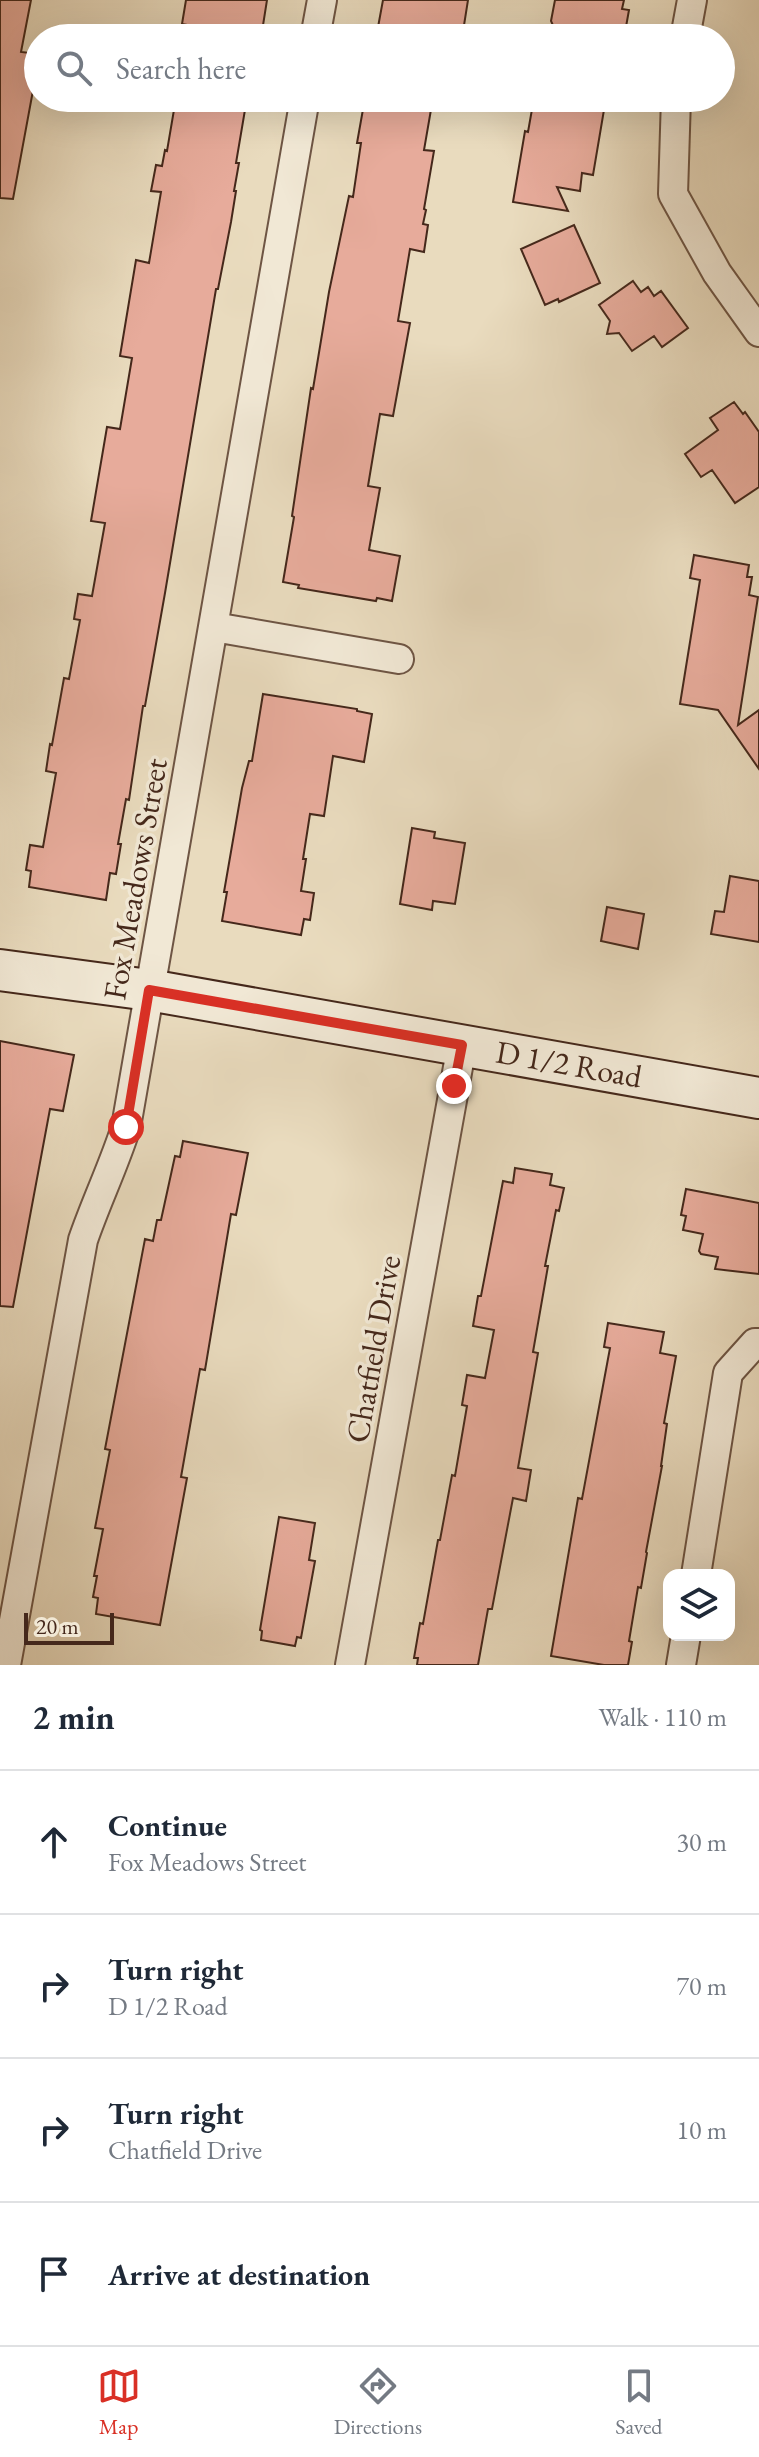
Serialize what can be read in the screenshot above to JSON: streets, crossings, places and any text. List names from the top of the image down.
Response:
{
  "streets": {
    "main road": ["D 1/2 Road"],
    "street": ["Fox Meadows Street", "Chatfield Drive"]
  },
  "crossings": [
    ["Fox Meadows Street", "D 1/2 Road"],
    ["D 1/2 Road", "Chatfield Drive"]
  ],
  "scale_bar": "20 m",
  "page": {
    "search": "Search here",
    "scale": "20 m",
    "heading": ["2 min", "Walk · 110 m"],
    "list": [
      ["Continue", "Fox Meadows Street", "30 m"],
      ["Turn right", "D 1/2 Road", "70 m"],
      ["Turn right", "Chatfield Drive", "10 m"],
      "Arrive at destination"
    ],
    "nav": ["Map", "Directions", "Saved"]
  }
}
